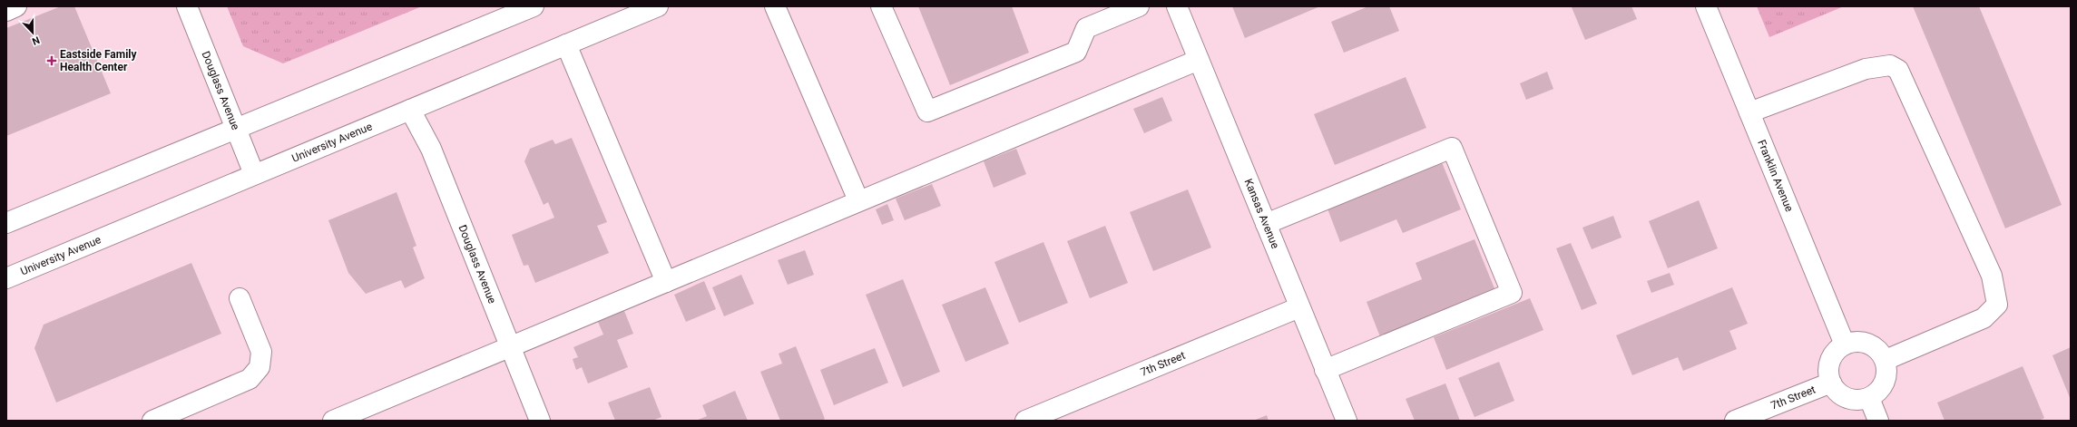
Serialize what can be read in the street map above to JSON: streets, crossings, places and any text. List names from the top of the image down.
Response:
{
  "streets": {
    "street": [
      "Douglass Avenue",
      "University Avenue",
      "Franklin Avenue",
      "Kansas Avenue",
      "7th Street"
    ]
  },
  "crossings": [
    ["Douglass Avenue", "University Avenue"],
    ["Franklin Avenue", "7th Street"],
    ["Kansas Avenue", "7th Street"]
  ],
  "places": {
    "health": ["Eastside Family Health Center"]
  },
  "north": "bottom"
}
